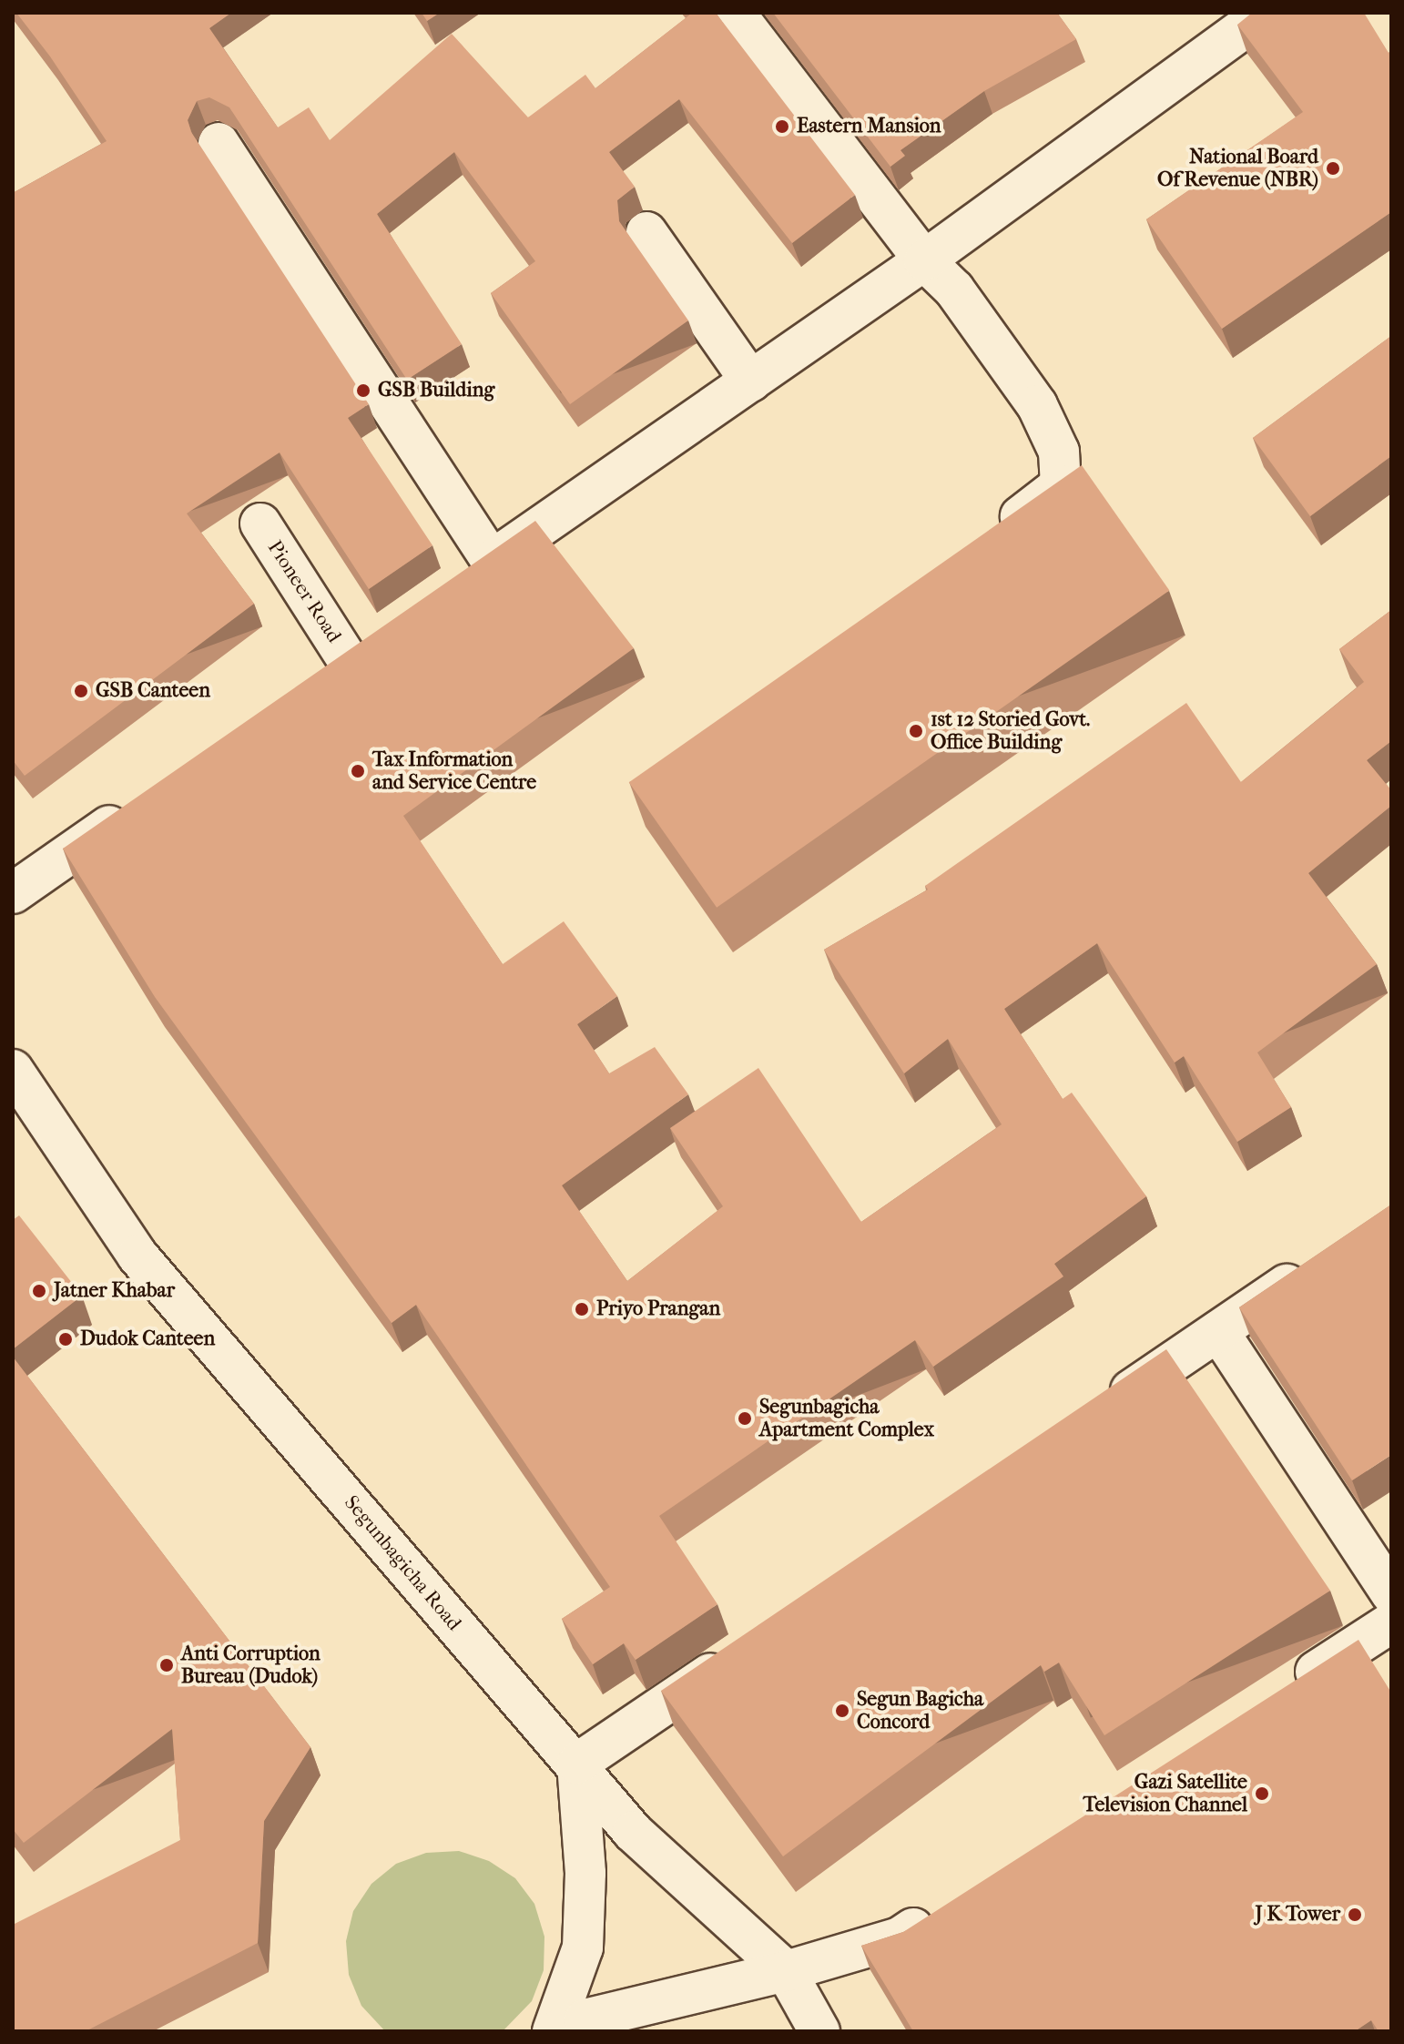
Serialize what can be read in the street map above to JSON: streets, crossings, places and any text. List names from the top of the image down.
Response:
{
  "streets": {
    "street": ["Pioneer Road", "Segunbagicha Road"]
  },
  "places": [
    "Eastern Mansion",
    "National Board Of Revenue (NBR)",
    "GSB Building",
    "GSB Canteen",
    "1st 12 Storied Govt. Office Building",
    "Tax Information and Service Centre",
    "Jatner Khabar",
    "Priyo Prangan",
    "Dudok Canteen",
    "Segunbagicha Apartment Complex",
    "Anti Corruption Bureau (Dudok)",
    "Segun Bagicha Concord",
    "Gazi Satellite Television Channel",
    "J K Tower"
  ]
}
